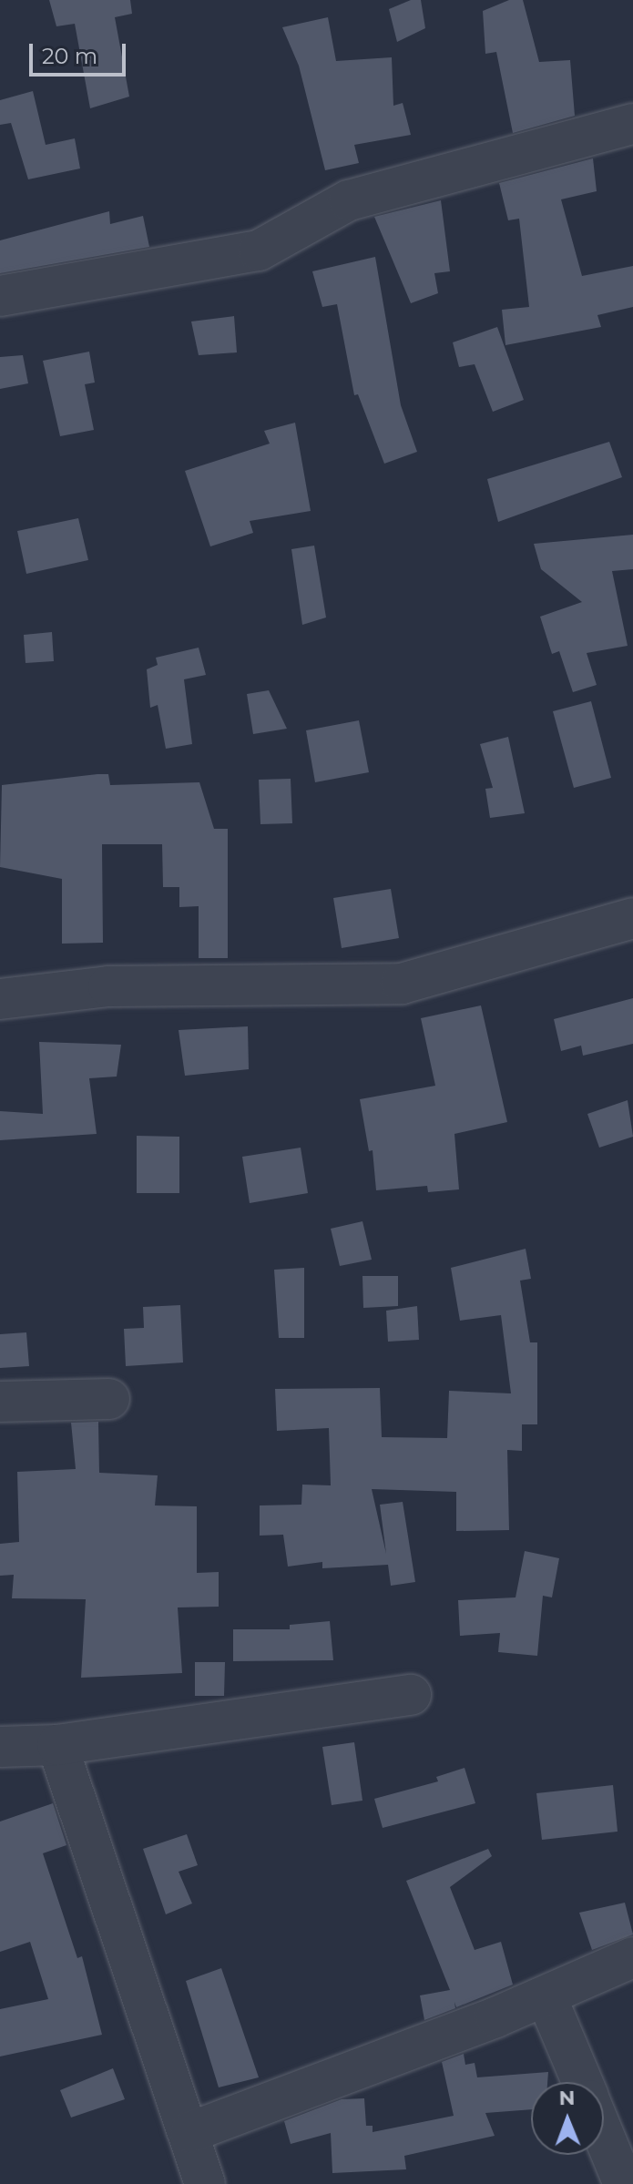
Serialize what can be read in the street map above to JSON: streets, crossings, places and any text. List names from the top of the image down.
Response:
{
  "scale_bar": "20 m",
  "north": "top"
}
